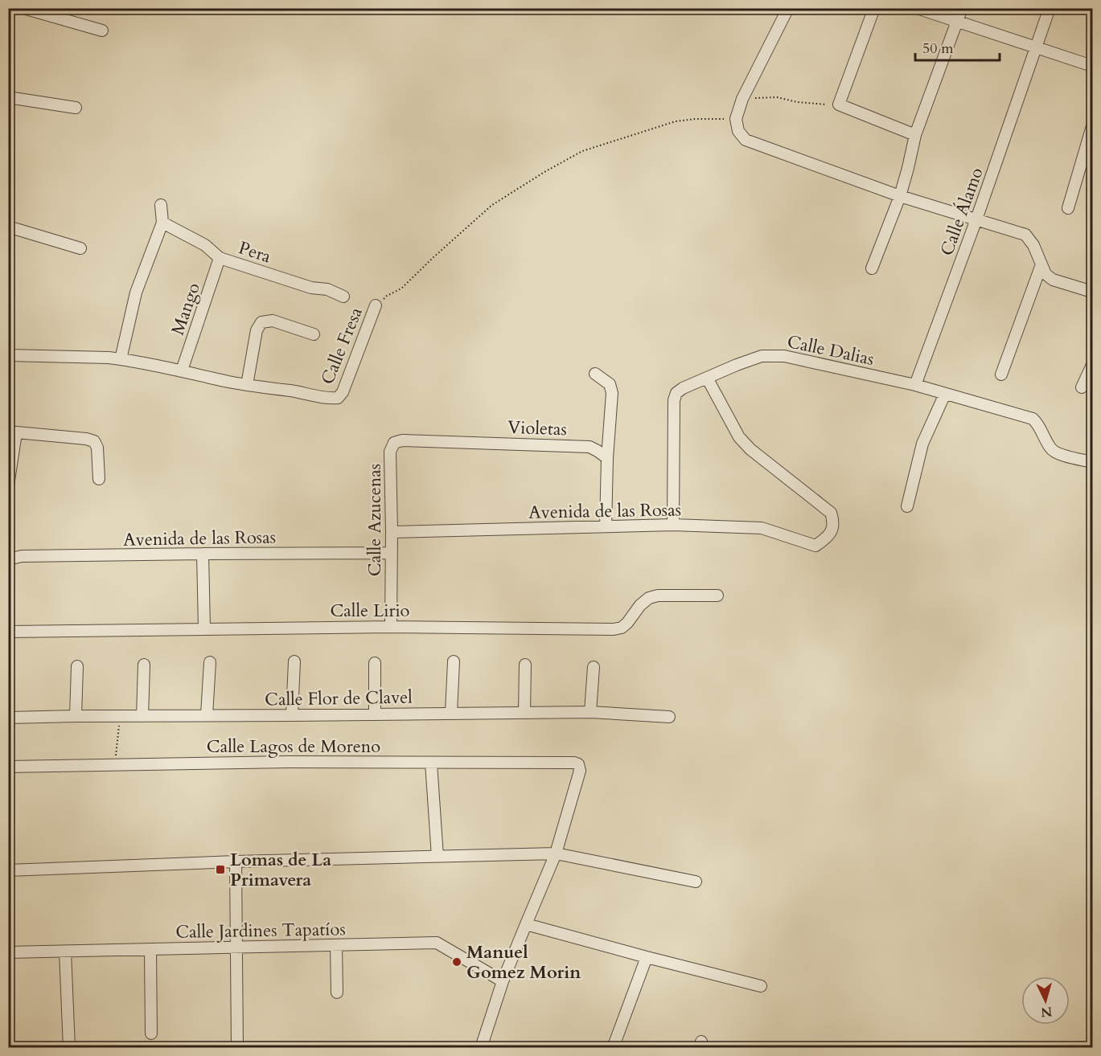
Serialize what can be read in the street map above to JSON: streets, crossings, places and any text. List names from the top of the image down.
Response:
{
  "streets": {
    "street": [
      "Calle Álamo",
      "Pera",
      "Mango",
      "Calle Fresa",
      "Calle Dalias",
      "Violetas",
      "Avenida de las Rosas",
      "Calle Azucenas",
      "Calle Lirio",
      "Calle Flor de Clavel",
      "Calle Lagos de Moreno",
      "Calle Jardines Tapatíos"
    ]
  },
  "crossings": [
    ["Calle Álamo", "Calle Dalias"],
    ["Pera", "Mango"],
    ["Calle Dalias", "Avenida de las Rosas"],
    ["Violetas", "Calle Azucenas"],
    ["Avenida de las Rosas", "Calle Azucenas"],
    ["Calle Azucenas", "Calle Lirio"]
  ],
  "places": {
    "transit": ["Lomas de La Primavera"],
    "other": ["Manuel Gomez Morin"]
  },
  "scale_bar": "50 m",
  "north": "bottom"
}
